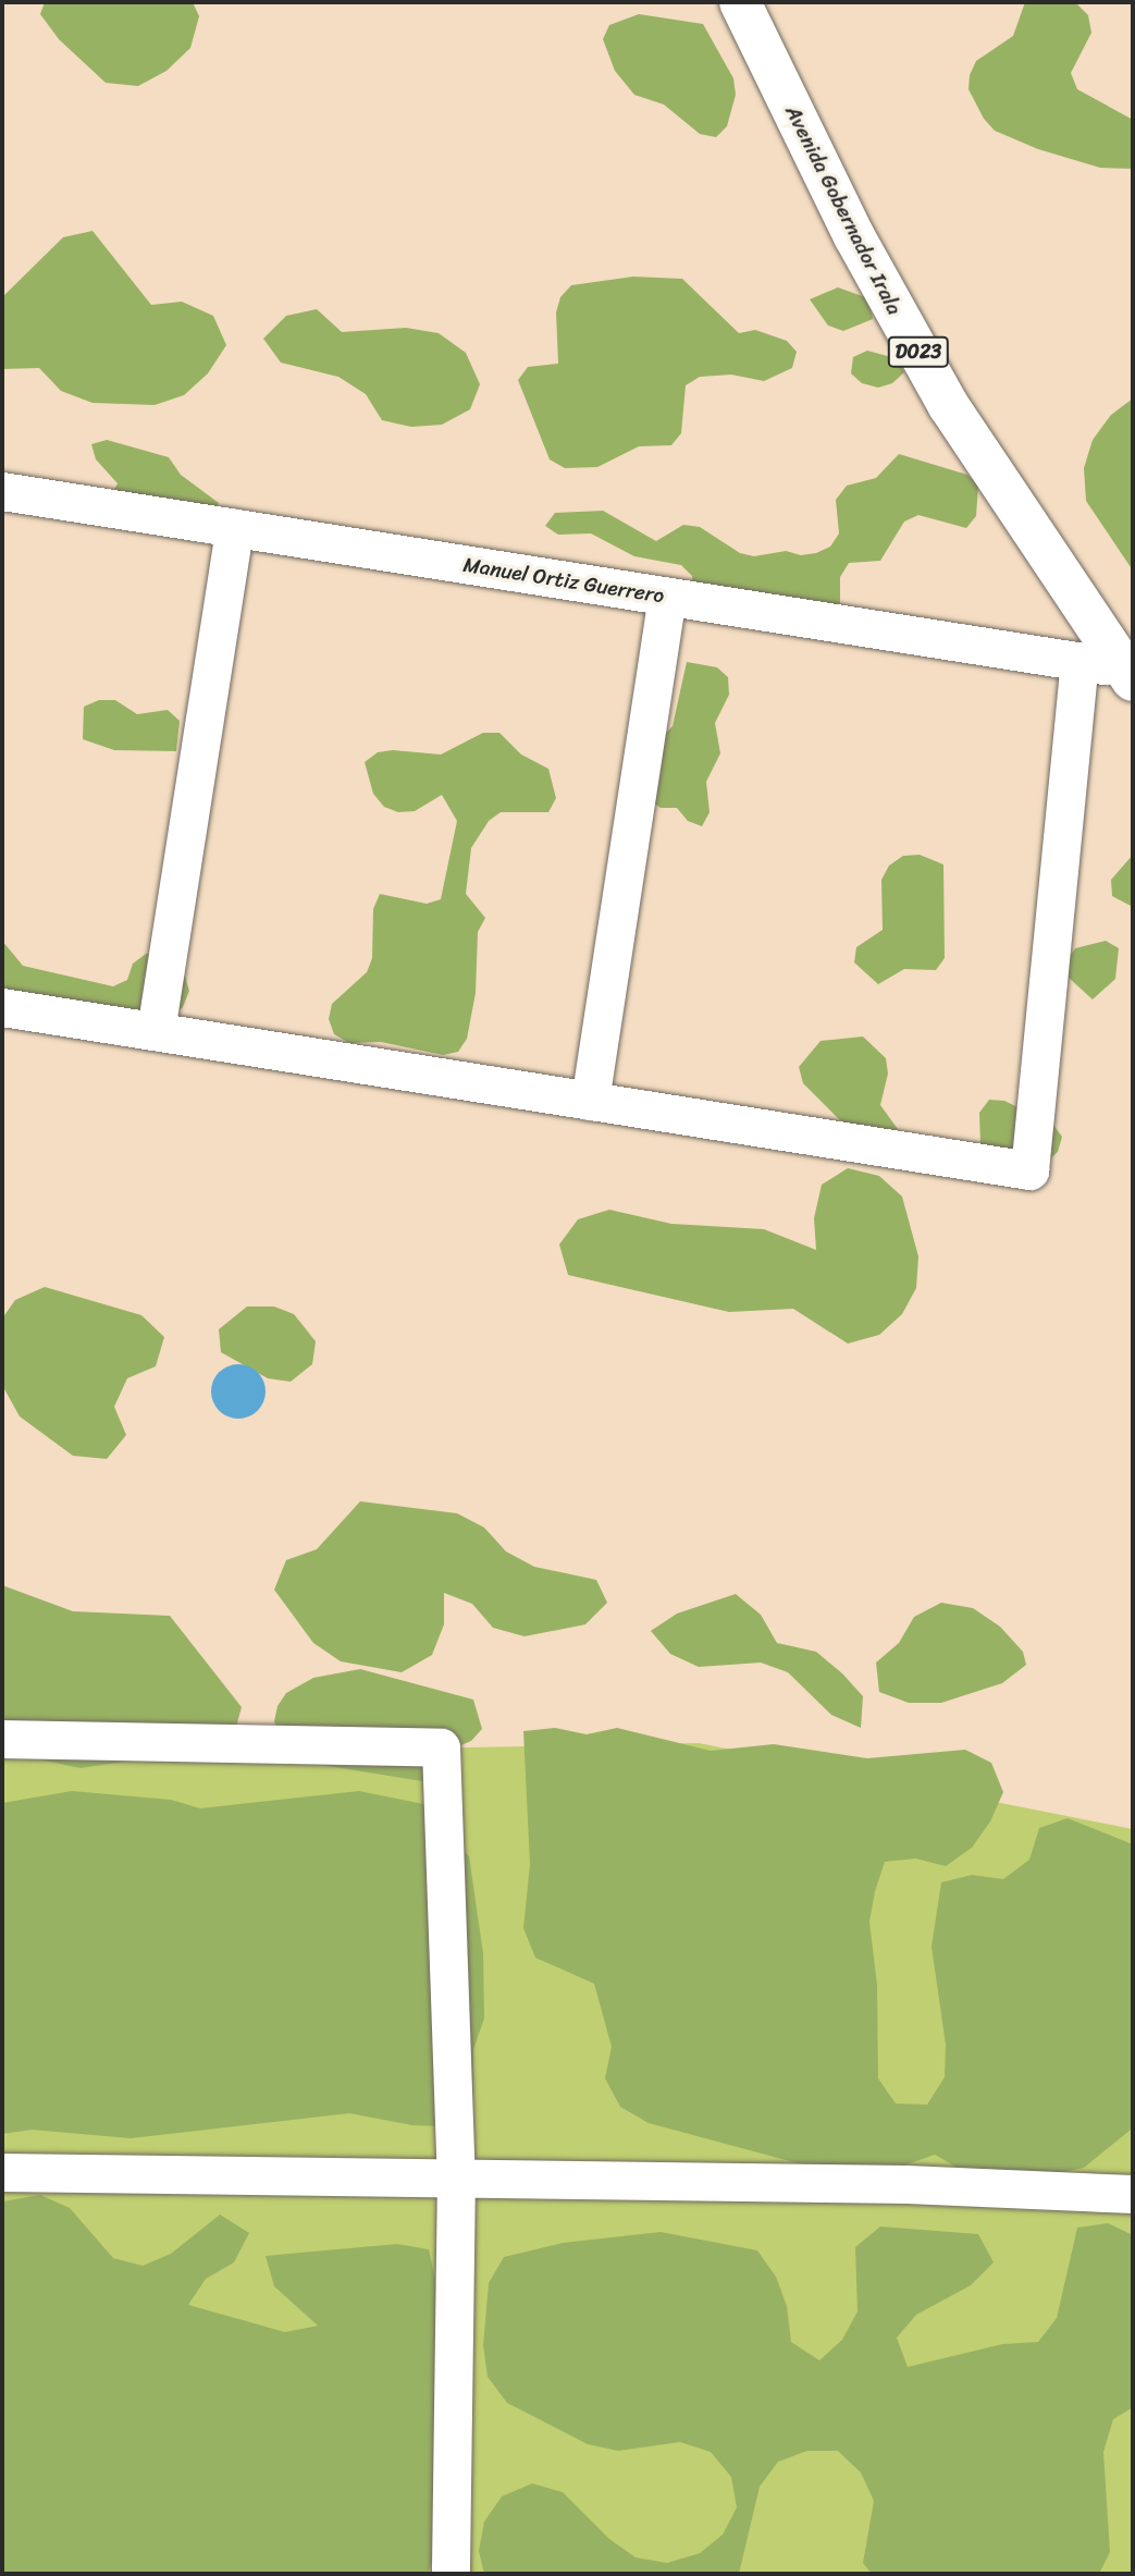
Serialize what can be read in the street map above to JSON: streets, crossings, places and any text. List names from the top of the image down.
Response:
{
  "streets": {
    "main road": ["Avenida Gobernador Irala", "D023"],
    "street": ["Manuel Ortiz Guerrero"]
  },
  "crossings": [
    ["Avenida Gobernador Irala", "Manuel Ortiz Guerrero"]
  ]
}
